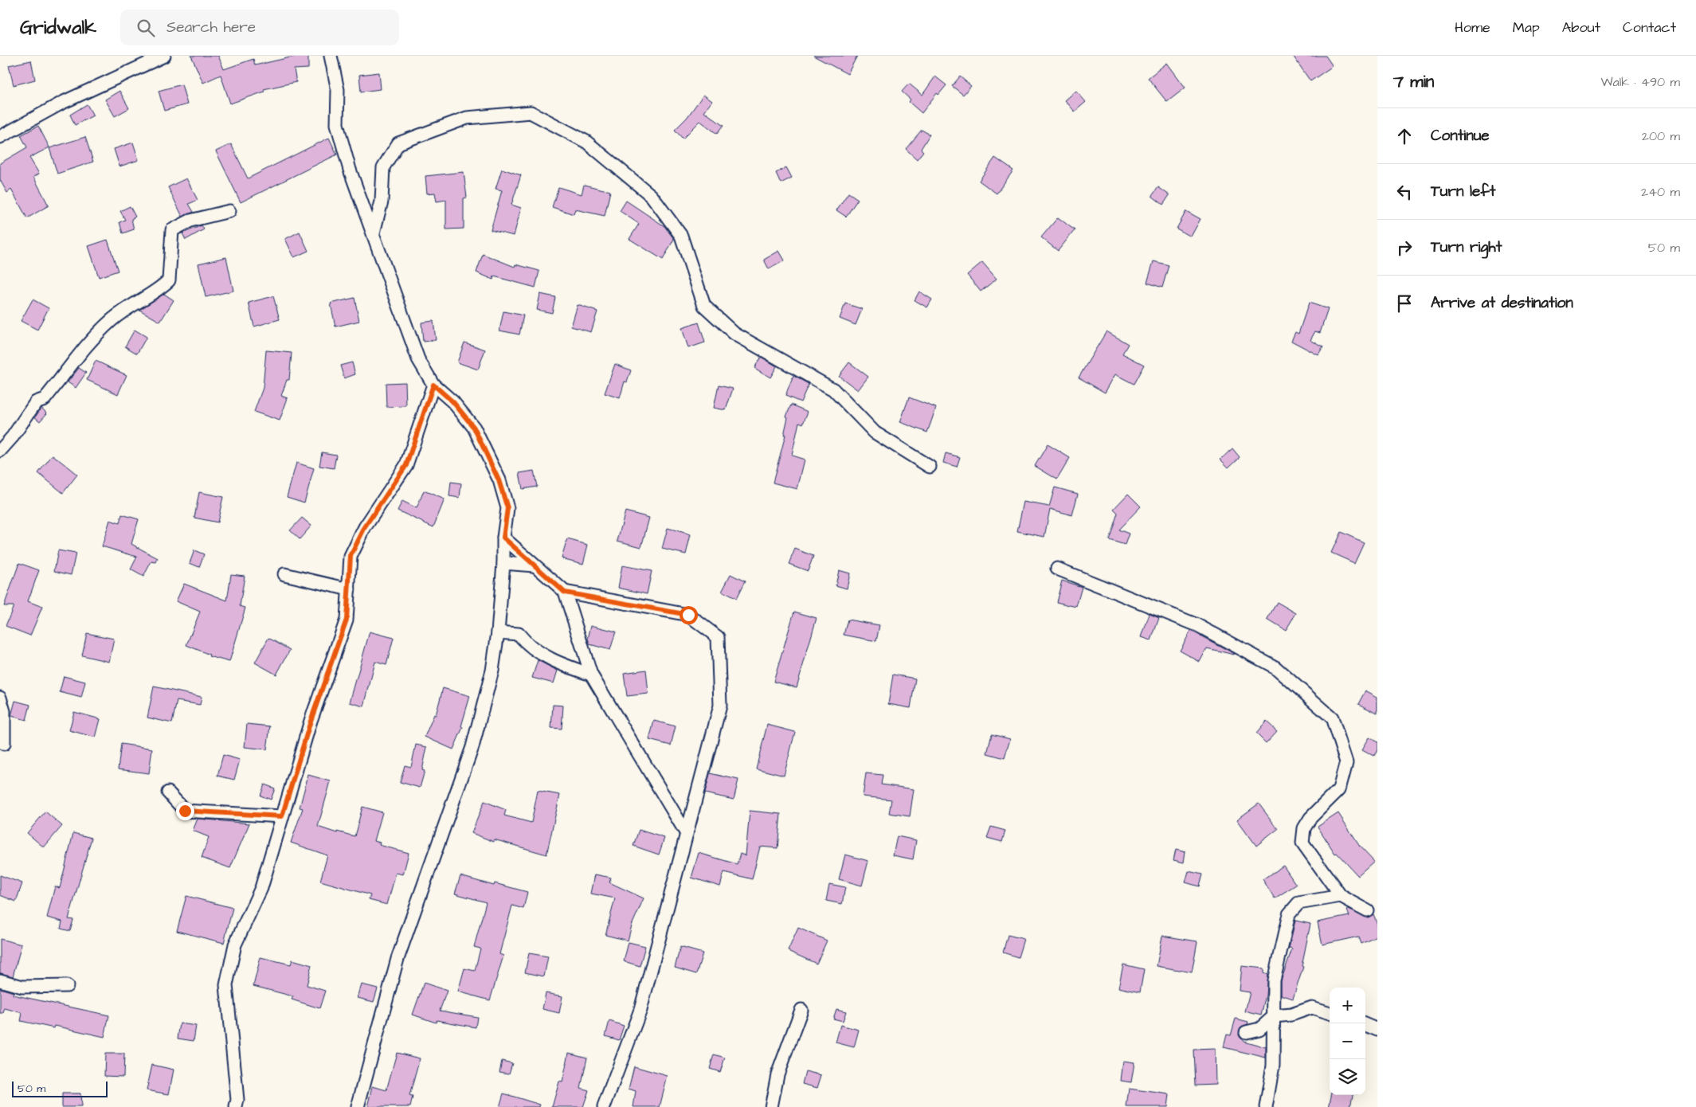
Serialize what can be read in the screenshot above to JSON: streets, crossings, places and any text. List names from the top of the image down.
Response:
{
  "scale_bar": "50 m",
  "page": {
    "header": "Gridwalk",
    "search": "Search here",
    "nav": [
      "Home",
      "Map",
      "About",
      "Contact"
    ],
    "heading": ["7 min", "Walk · 490 m"],
    "list": [
      ["Continue", "200 m"],
      ["Turn left", "240 m"],
      ["Turn right", "50 m"],
      "Arrive at destination"
    ],
    "map_buttons": ["+", "−"],
    "scale": "50 m"
  }
}
